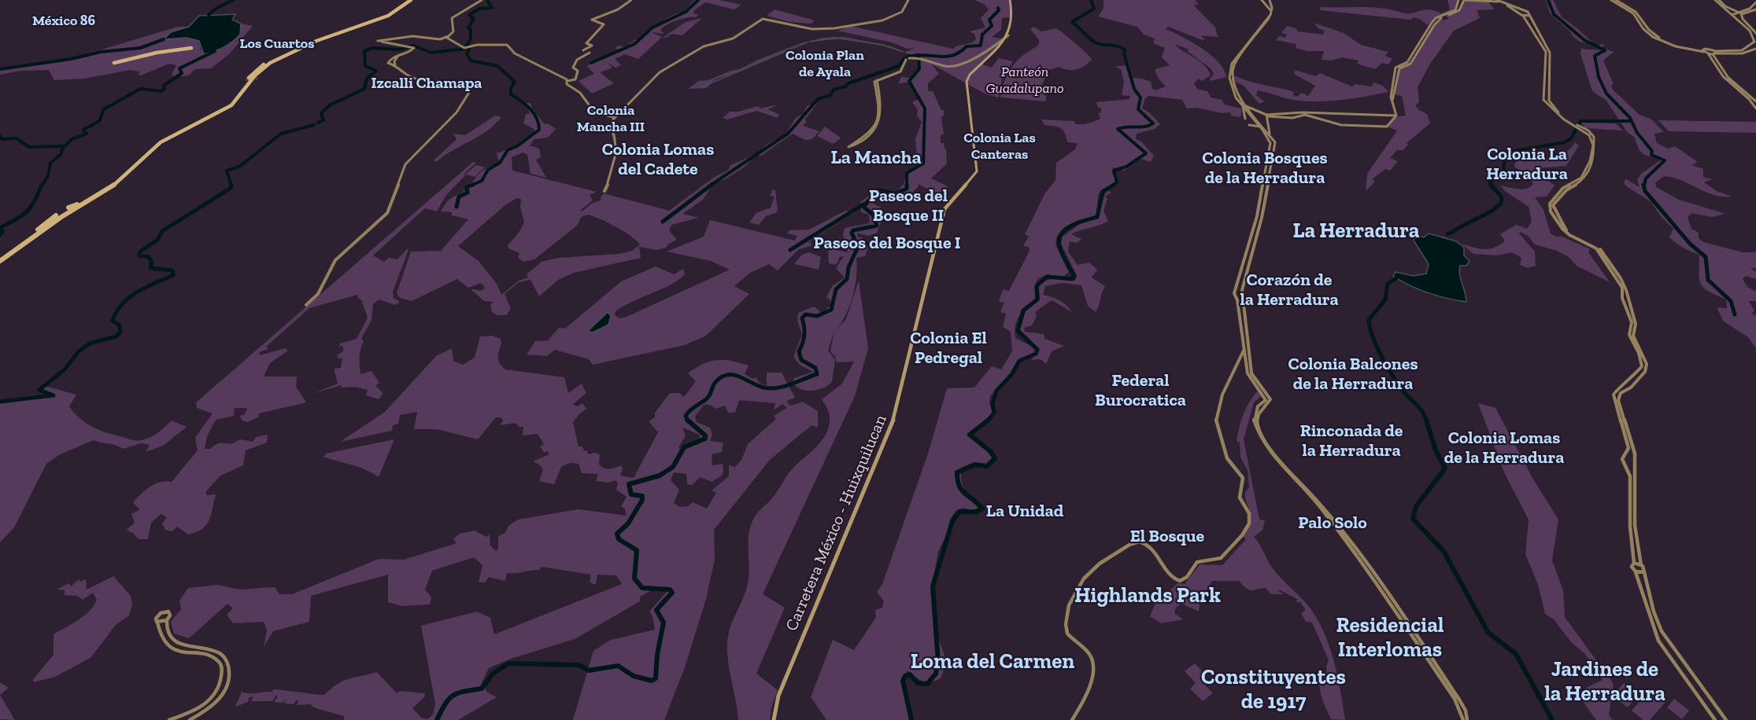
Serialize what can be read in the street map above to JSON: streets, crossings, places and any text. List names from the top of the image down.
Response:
{
  "streets": {
    "main road": ["Carretera México - Huixquilucan"]
  },
  "districts": [
    "México 86",
    "Los Cuartos",
    "Colonia Plan de Ayala",
    "Izcalli Chamapa",
    "Colonia Mancha III",
    "Colonia Las Canteras",
    "Colonia Lomas del Cadete",
    "Colonia La Herradura",
    "La Mancha",
    "Colonia Bosques de la Herradura",
    "Paseos del Bosque II",
    "La Herradura",
    "Paseos del Bosque I",
    "Corazón de la Herradura",
    "Colonia El Pedregal",
    "Colonia Balcones de la Herradura",
    "Federal Burocratica",
    "Rinconada de la Herradura",
    "Colonia Lomas de la Herradura",
    "La Unidad",
    "Palo Solo",
    "El Bosque",
    "Highlands Park",
    "Residencial Interlomas",
    "Loma del Carmen",
    "Jardines de la Herradura",
    "Constituyentes de 1917"
  ],
  "parks": ["Panteón Guadalupano"]
}
